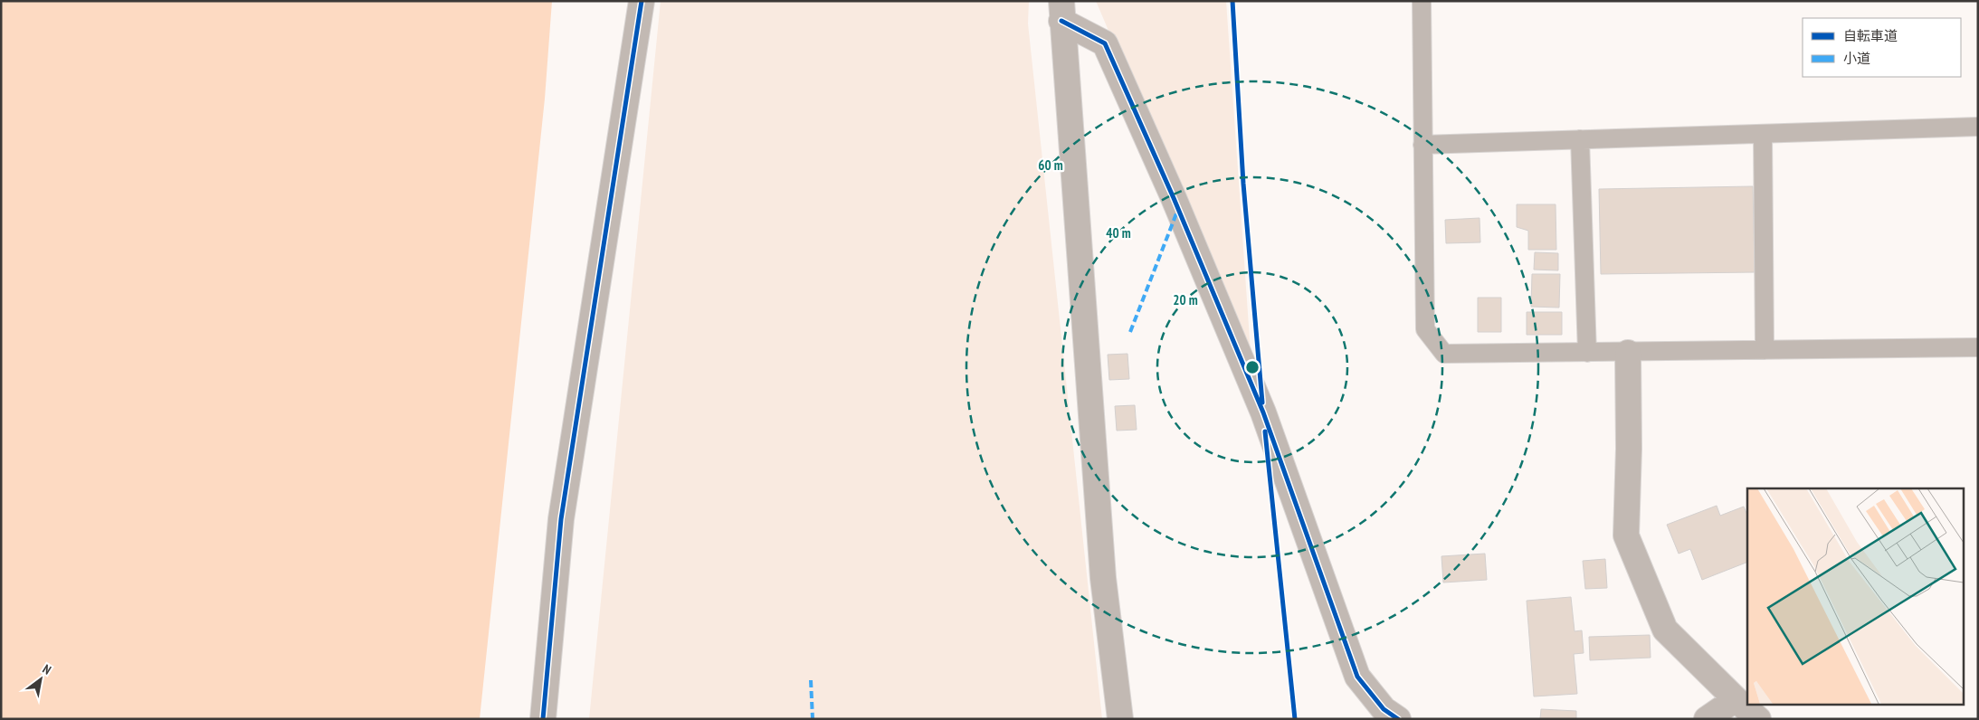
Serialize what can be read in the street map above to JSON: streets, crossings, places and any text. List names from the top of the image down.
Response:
{
  "legend": ["自転車道", "小道"],
  "north": "top right",
  "rings": ["60 m", "40 m", "20 m"]
}
